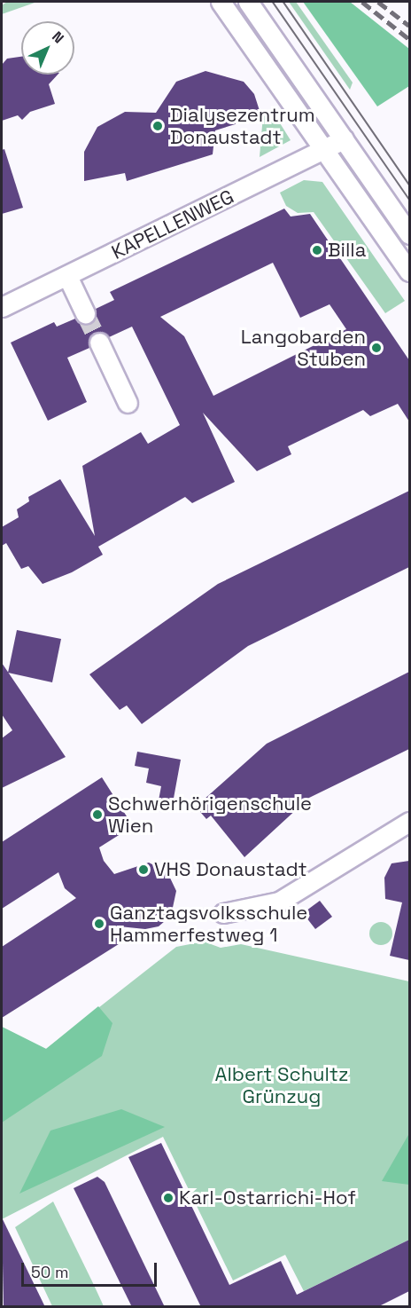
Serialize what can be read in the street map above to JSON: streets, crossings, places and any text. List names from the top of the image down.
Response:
{
  "streets": {
    "street": ["KAPELLENWEG"]
  },
  "parks": ["Albert Schultz Grünzug"],
  "places": [
    "Dialysezentrum Donaustadt",
    "Billa",
    "Langobarden Stuben",
    "Schwerhörigenschule Wien",
    "VHS Donaustadt",
    "Ganztagsvolksschule Hammerfestweg 1",
    "Karl-Ostarrichi-Hof"
  ],
  "scale_bar": "50 m",
  "north": "top right"
}
